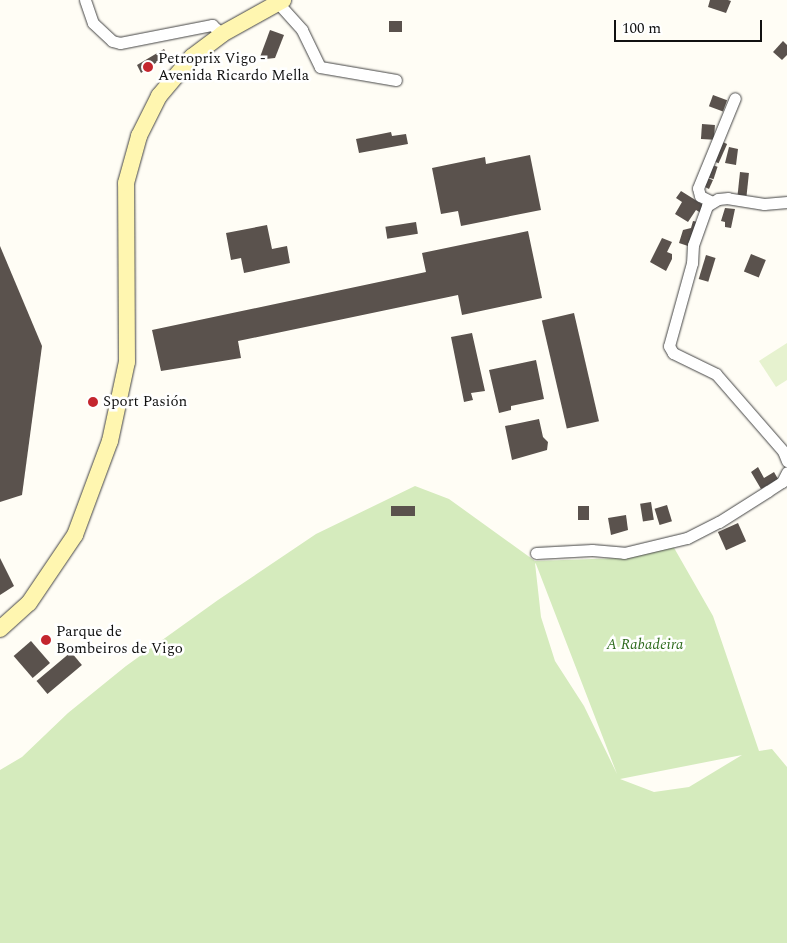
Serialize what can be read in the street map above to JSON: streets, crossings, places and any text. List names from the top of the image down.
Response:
{
  "parks": ["A Rabadeira"],
  "places": ["Petroprix Vigo - Avenida Ricardo Mella", "Sport Pasión", "Parque de Bombeiros de Vigo"],
  "scale_bar": "100 m"
}
